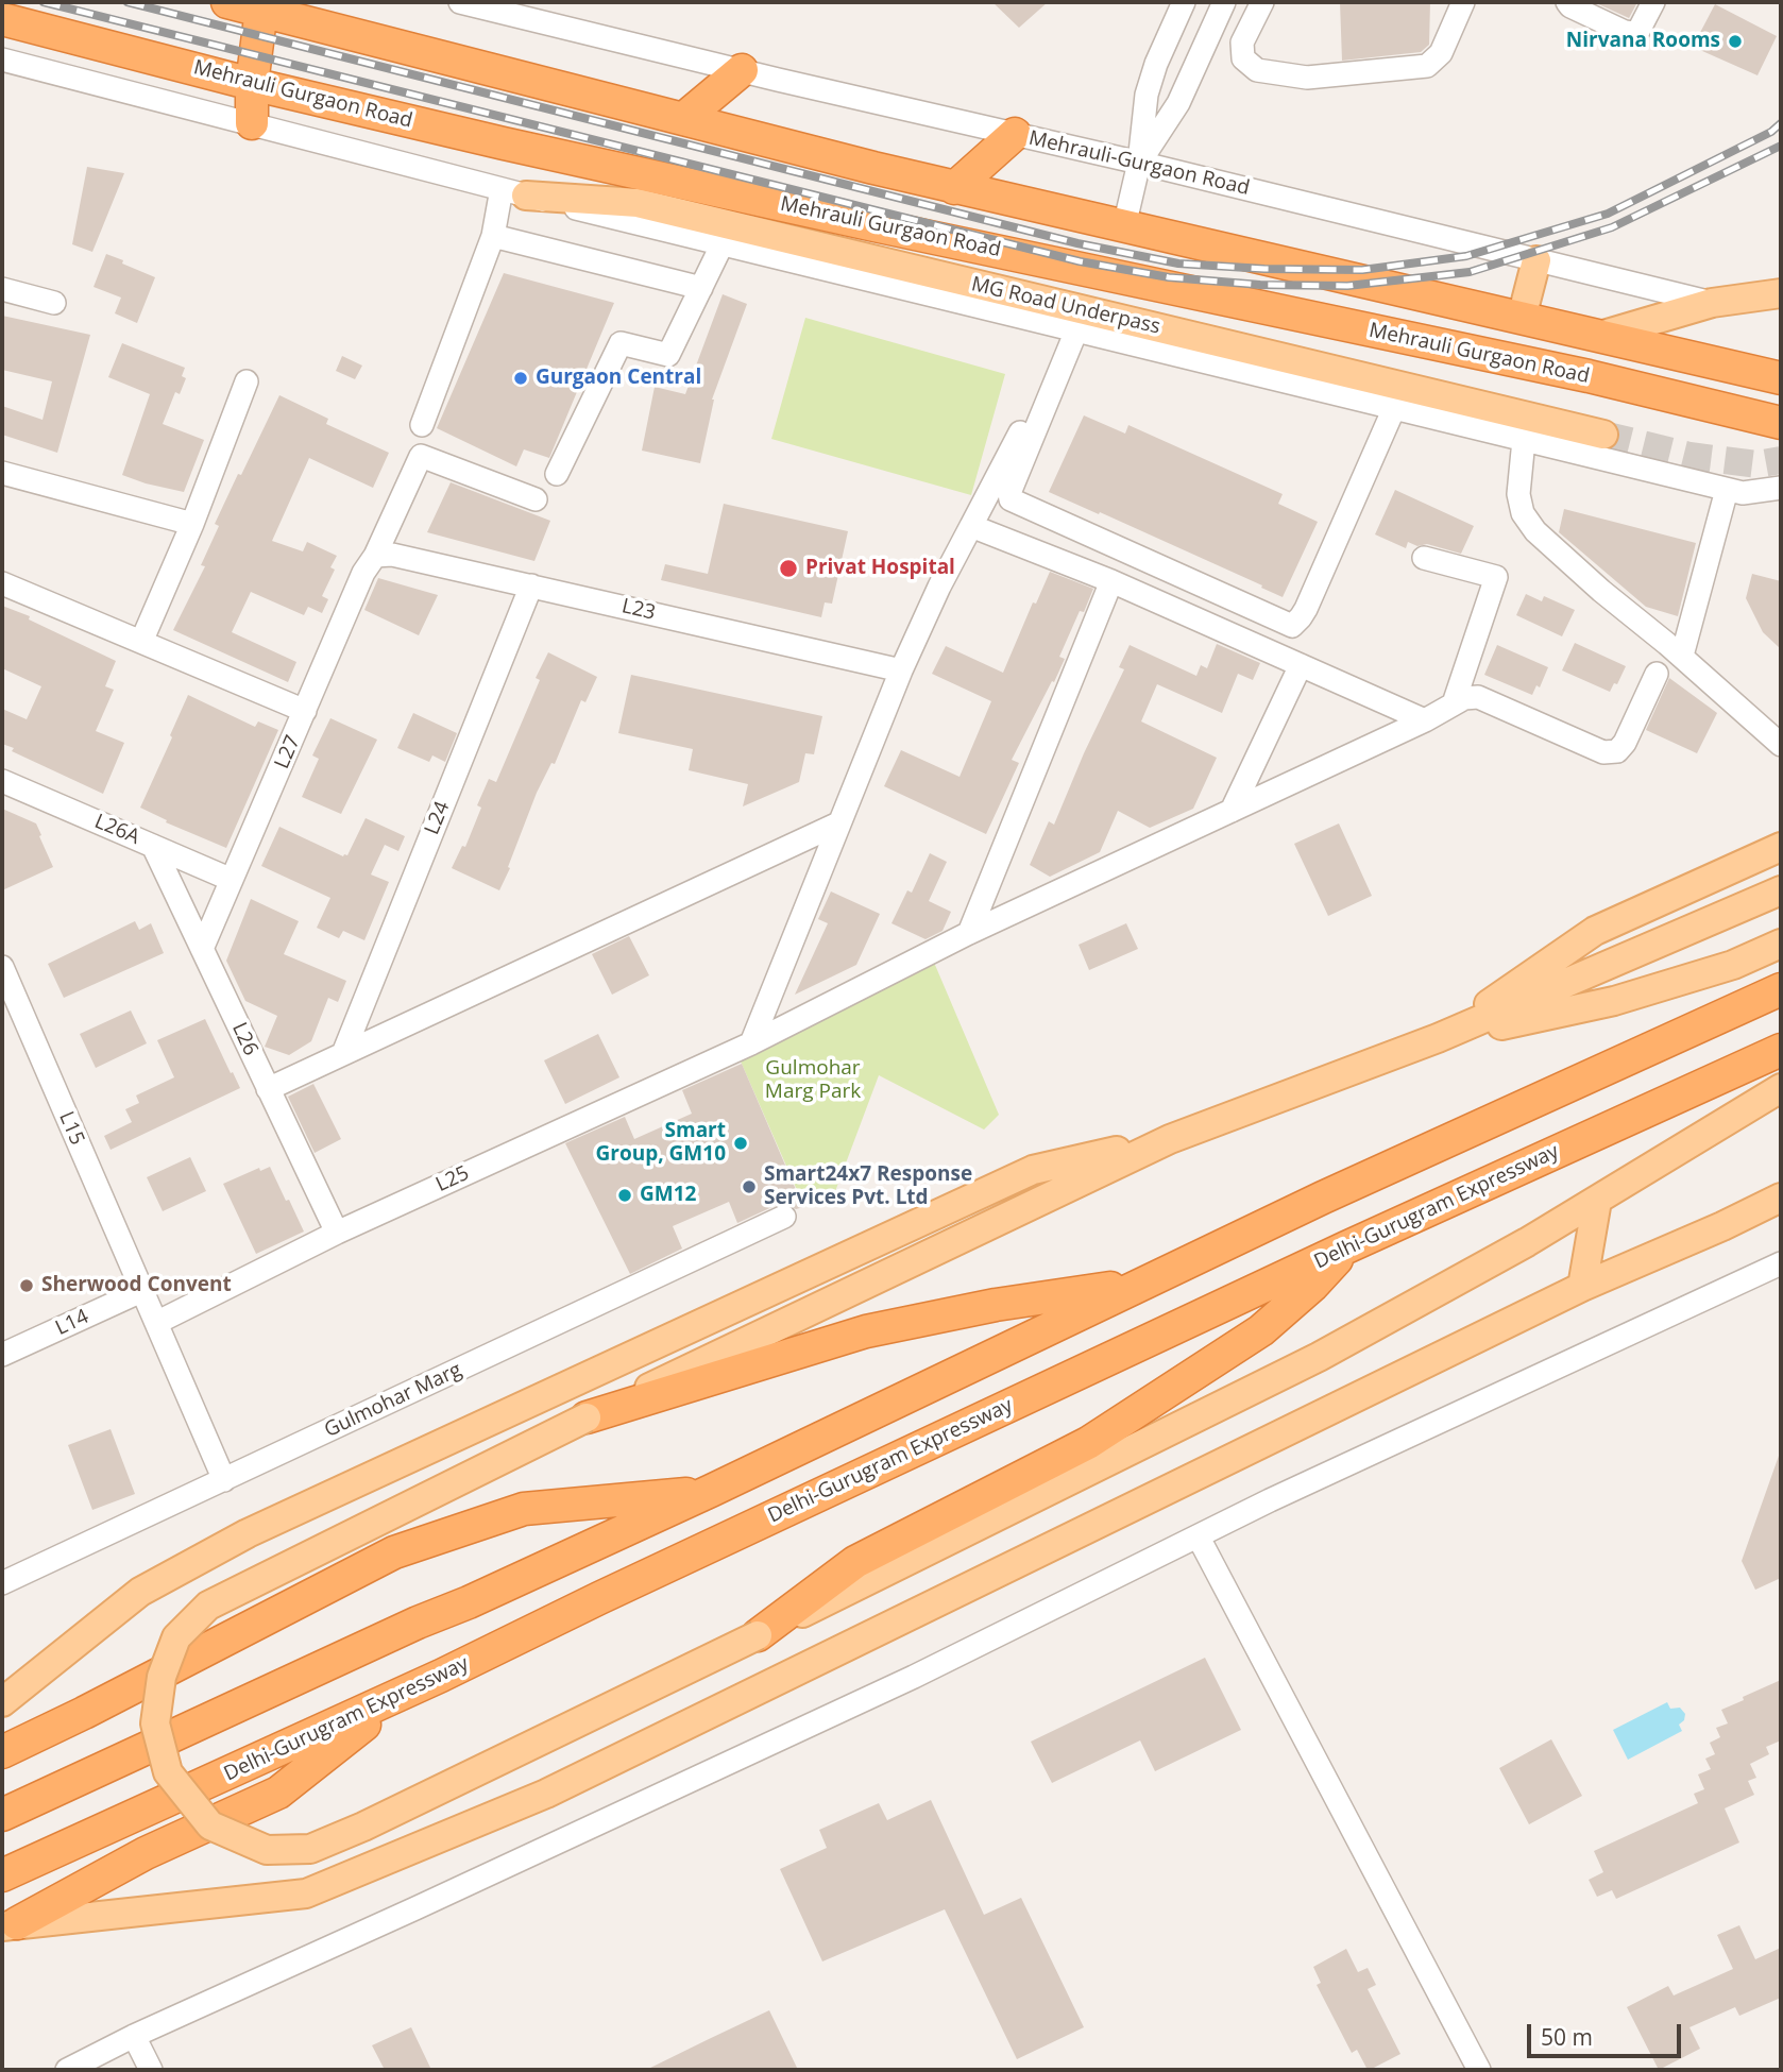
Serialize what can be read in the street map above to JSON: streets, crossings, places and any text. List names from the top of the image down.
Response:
{
  "streets": {
    "highway": ["Mehrauli Gurgaon Road", "Delhi-Gurugram Expressway"],
    "main road": ["MG Road Underpass"],
    "street": [
      "Mehrauli-Gurgaon Road",
      "L23",
      "L27",
      "L24",
      "L26A",
      "L26",
      "L15",
      "L25",
      "L14",
      "Gulmohar Marg"
    ]
  },
  "crossings": [
    ["L23", "L27"],
    ["L23", "L24"],
    ["L27", "L26A"],
    ["L27", "L26"],
    ["L26A", "L26"],
    ["L26", "L25"],
    ["L15", "L14"]
  ],
  "parks": ["Gulmohar Marg Park"],
  "places": [
    "Nirvana Rooms",
    "Gurgaon Central",
    "Privat Hospital",
    "Smart Group, GM10",
    "Smart24x7 Response Services Pvt. Ltd",
    "GM12",
    "Sherwood Convent"
  ],
  "scale_bar": "50 m"
}
